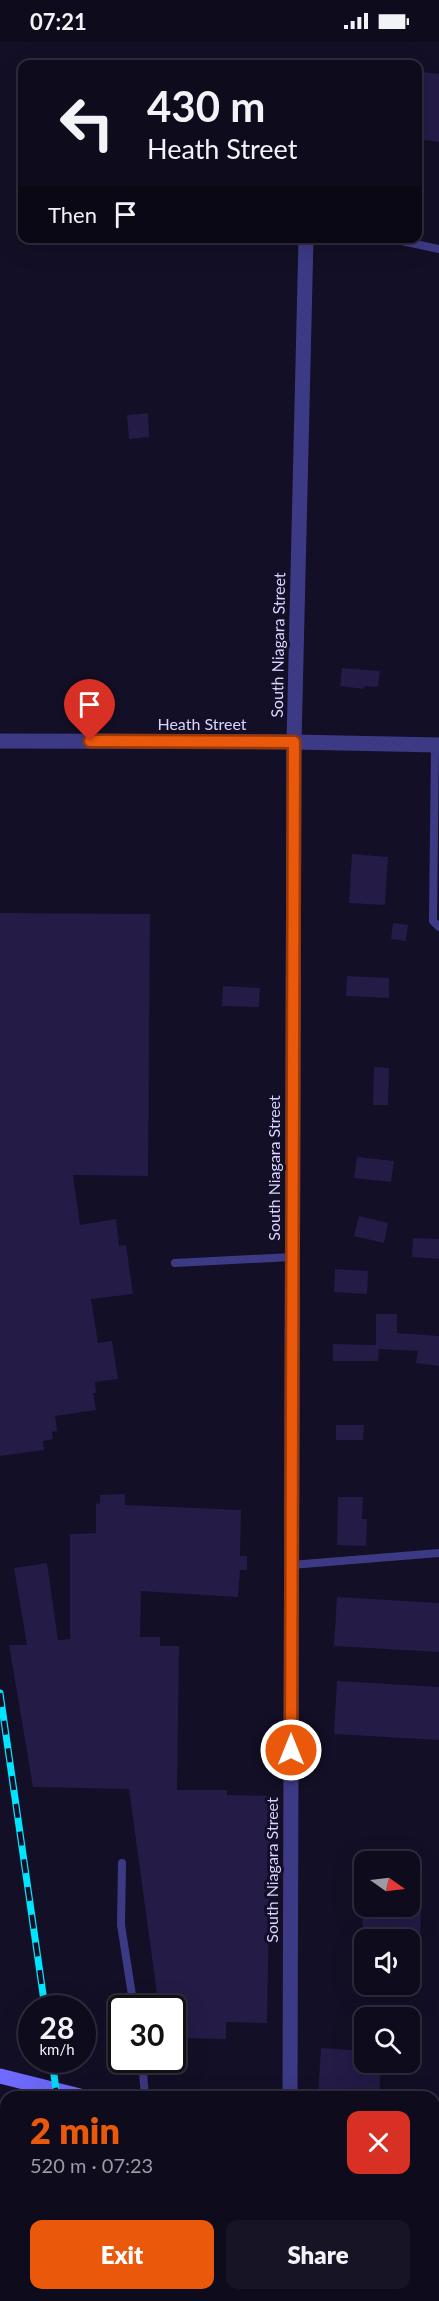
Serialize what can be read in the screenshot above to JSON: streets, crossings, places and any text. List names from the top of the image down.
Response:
{
  "streets": {
    "street": ["South Niagara Street", "Heath Street"]
  },
  "crossings": [
    ["South Niagara Street", "Heath Street"]
  ],
  "north": "right",
  "page": {
    "status": "07:21",
    "turn": ["430 m", "Heath Street"],
    "then": "Then",
    "speed": "28 km/h",
    "limit": "30",
    "heading": ["2 min", "520 m · 07:23"],
    "buttons": ["Exit", "Share"]
  }
}
